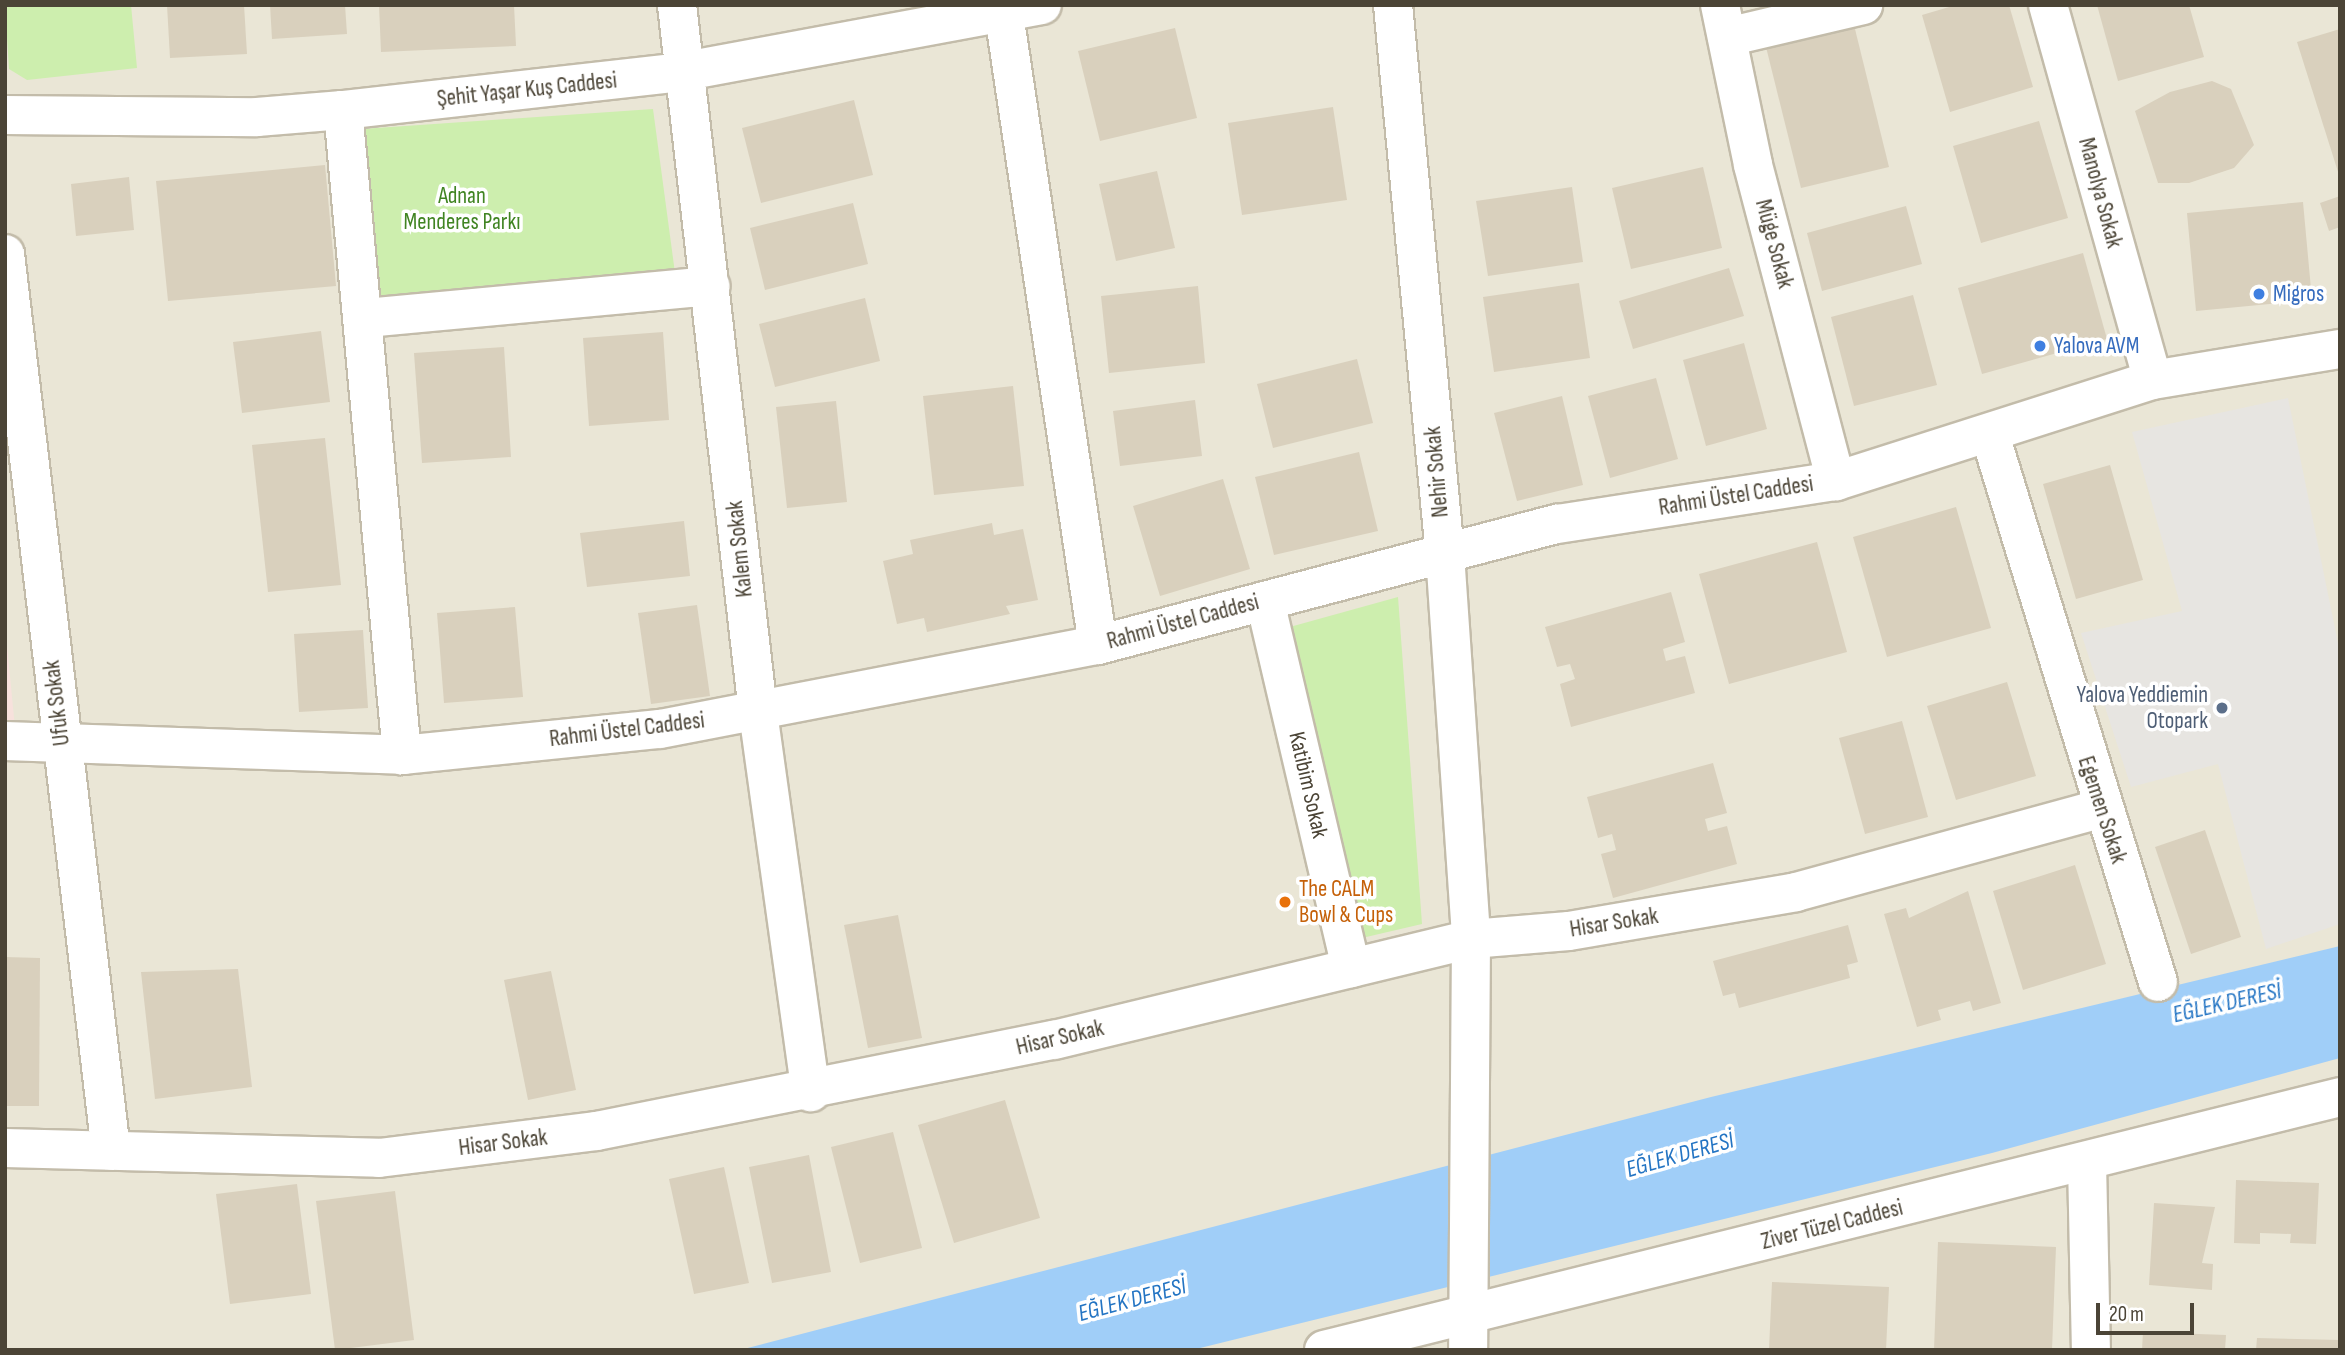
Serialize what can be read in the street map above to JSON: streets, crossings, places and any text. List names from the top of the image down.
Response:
{
  "streets": {
    "street": [
      "Şehit Yaşar Kuş Caddesi",
      "Manolya Sokak",
      "Müge Sokak",
      "Nehir Sokak",
      "Rahmi Üstel Caddesi",
      "Kalem Sokak",
      "Ufuk Sokak",
      "Katibim Sokak",
      "Egemen Sokak",
      "Hisar Sokak",
      "Ziver Tüzel Caddesi"
    ]
  },
  "crossings": [
    ["Şehit Yaşar Kuş Caddesi", "Kalem Sokak"],
    ["Manolya Sokak", "Rahmi Üstel Caddesi"],
    ["Müge Sokak", "Rahmi Üstel Caddesi"],
    ["Nehir Sokak", "Rahmi Üstel Caddesi"],
    ["Nehir Sokak", "Hisar Sokak"],
    ["Nehir Sokak", "Ziver Tüzel Caddesi"],
    ["Rahmi Üstel Caddesi", "Kalem Sokak"],
    ["Rahmi Üstel Caddesi", "Ufuk Sokak"],
    ["Rahmi Üstel Caddesi", "Katibim Sokak"],
    ["Rahmi Üstel Caddesi", "Egemen Sokak"],
    ["Kalem Sokak", "Hisar Sokak"],
    ["Ufuk Sokak", "Hisar Sokak"],
    ["Katibim Sokak", "Hisar Sokak"],
    ["Egemen Sokak", "Hisar Sokak"]
  ],
  "water": ["EĞLEK DERESİ"],
  "parks": ["Adnan Menderes Parkı"],
  "places": [
    "Migros",
    "Yalova AVM",
    "Yalova Yeddiemin Otopark",
    "The CALM Bowl & Cups"
  ],
  "scale_bar": "20 m"
}
